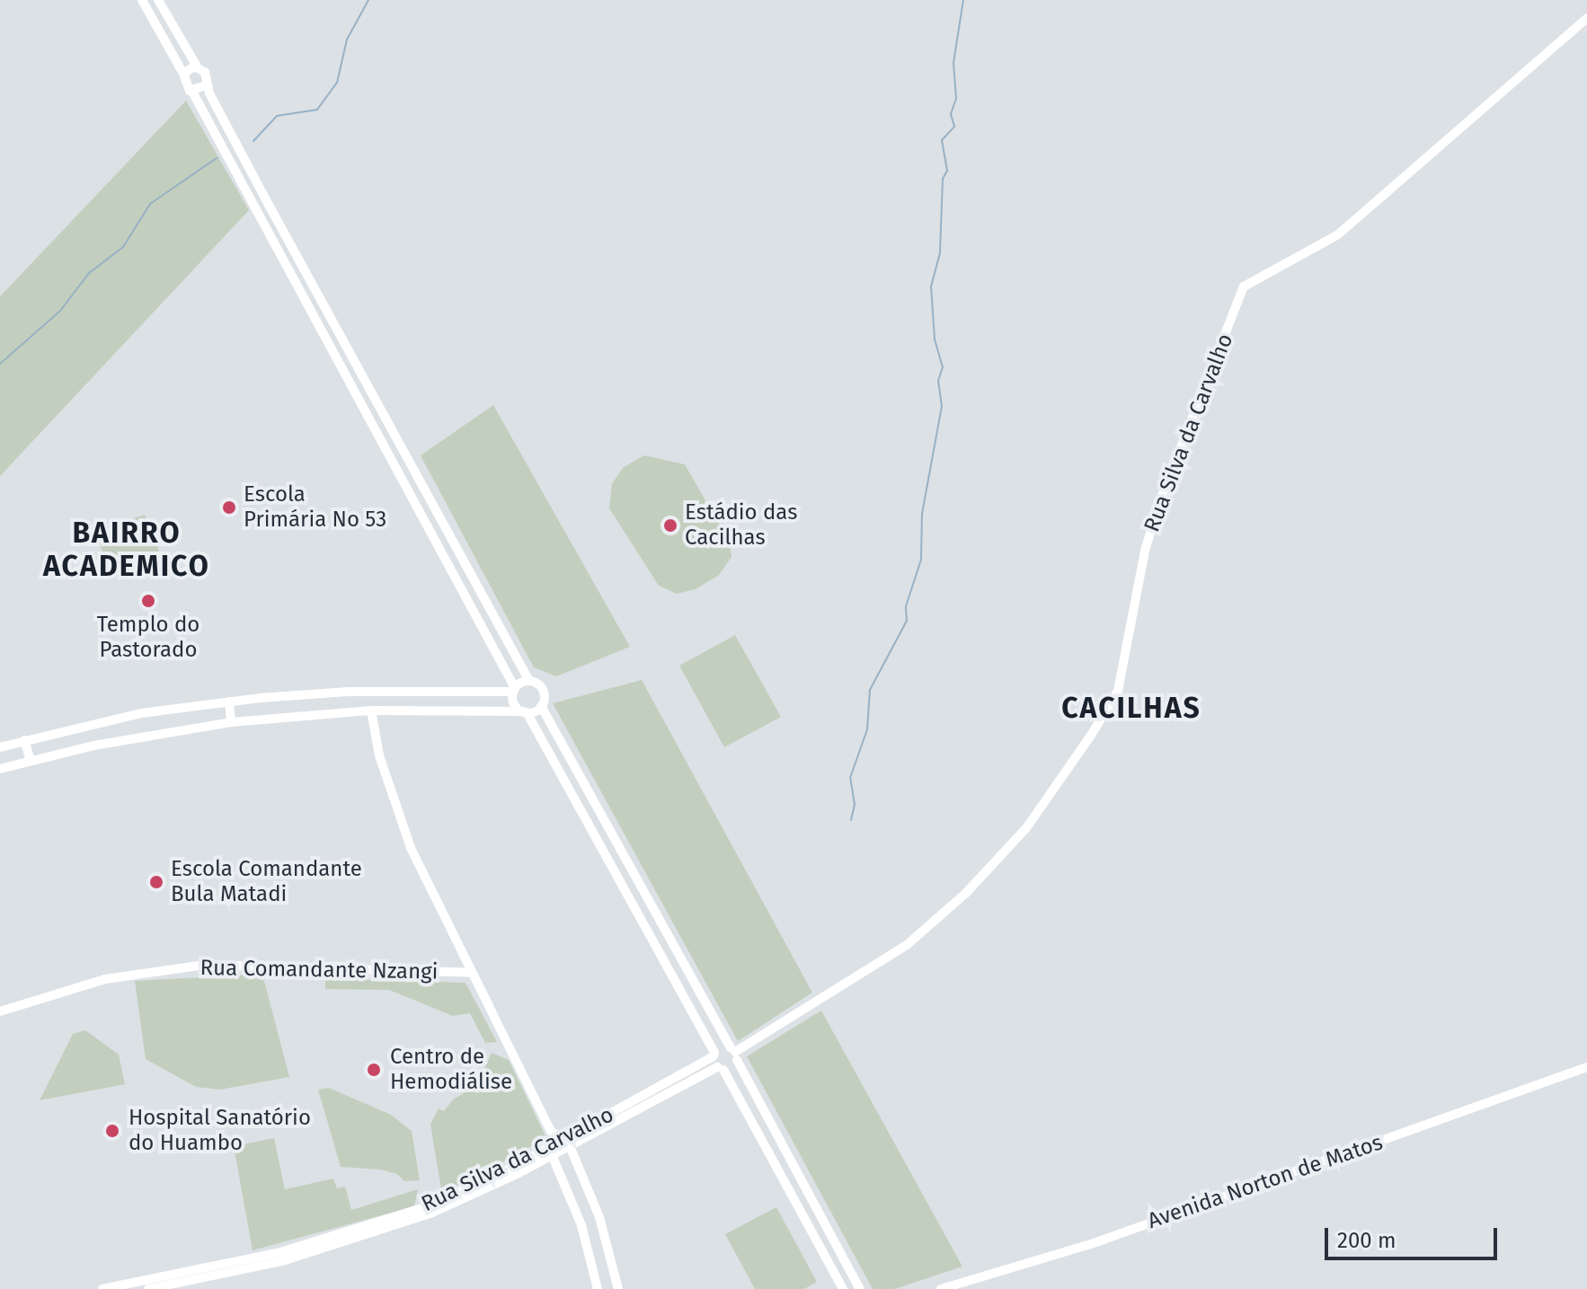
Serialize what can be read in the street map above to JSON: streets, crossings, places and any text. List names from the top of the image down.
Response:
{
  "streets": {
    "street": ["Rua Silva da Carvalho", "Rua Comandante Nzangi", "Avenida Norton de Matos"]
  },
  "districts": ["BAIRRO ACADEMICO", "CACILHAS"],
  "places": [
    "Escola Primária No 53",
    "Estádio das Cacilhas",
    "Templo do Pastorado",
    "Escola Comandante Bula Matadi",
    "Centro de Hemodiálise",
    "Hospital Sanatório do Huambo"
  ],
  "scale_bar": "200 m"
}
